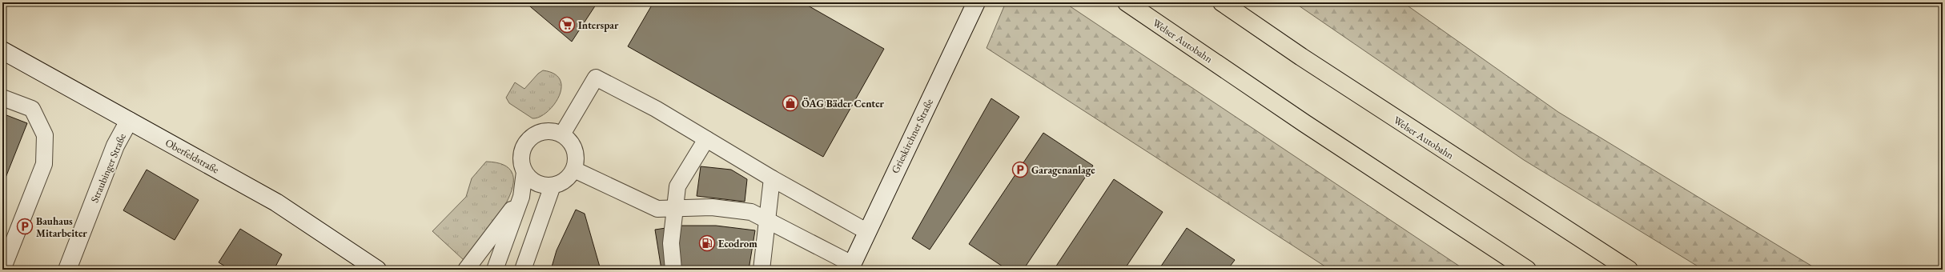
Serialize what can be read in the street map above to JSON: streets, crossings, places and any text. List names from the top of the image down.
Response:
{
  "streets": {
    "highway": ["Welser Autobahn"],
    "main road": ["Grieskirchner Straße", "Oberfeldstraße", "Straubinger Straße"]
  },
  "crossings": [
    ["Oberfeldstraße", "Straubinger Straße"]
  ],
  "places": {
    "supermarket": ["Interspar"],
    "shop": ["ÖAG Bäder Center"],
    "parking": ["Garagenanlage", "Bauhaus Mitarbeiter"],
    "fuel station": ["Ecodrom"]
  }
}
